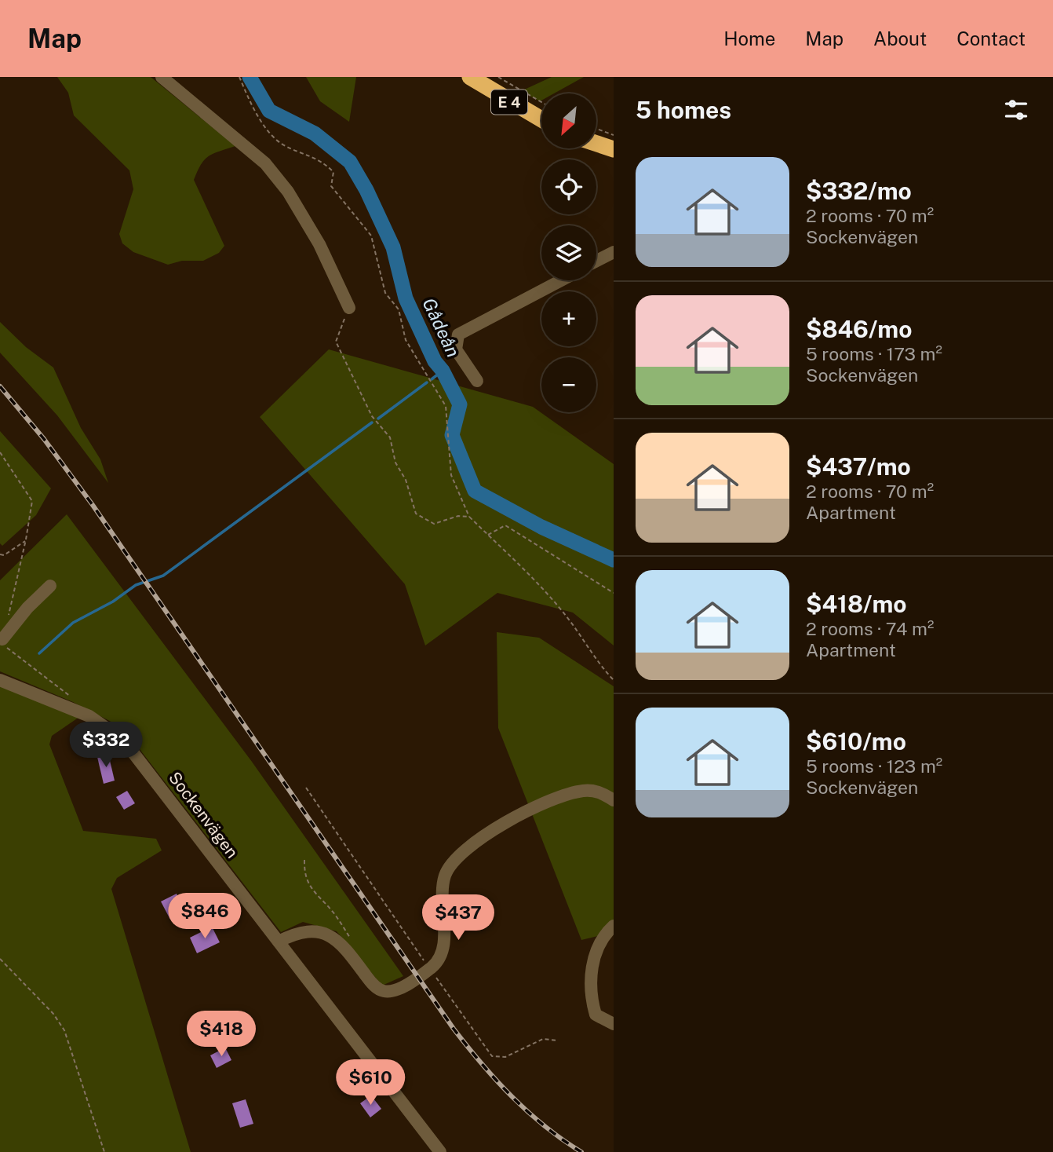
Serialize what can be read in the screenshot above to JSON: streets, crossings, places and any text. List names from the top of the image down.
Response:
{
  "streets": {
    "highway": ["E 4"],
    "street": ["Sockenvägen"]
  },
  "water": ["Gådeån"],
  "north": "bottom left",
  "page": {
    "header": "Map",
    "nav": [
      "Home",
      "Map",
      "About",
      "Contact"
    ],
    "heading": "5 homes",
    "map_buttons": ["+", "−"],
    "list": [
      {
        "name": "$332/mo",
        "note": "2 rooms · 70 m² · Sockenvägen"
      },
      {
        "name": "$846/mo",
        "note": "5 rooms · 173 m² · Sockenvägen"
      },
      {
        "name": "$437/mo",
        "note": "2 rooms · 70 m² · Apartment"
      },
      {
        "name": "$418/mo",
        "note": "2 rooms · 74 m² · Apartment"
      },
      {
        "name": "$610/mo",
        "note": "5 rooms · 123 m² · Sockenvägen"
      }
    ],
    "price": [
      "$332",
      "$846",
      "$437",
      "$418",
      "$610"
    ]
  }
}
